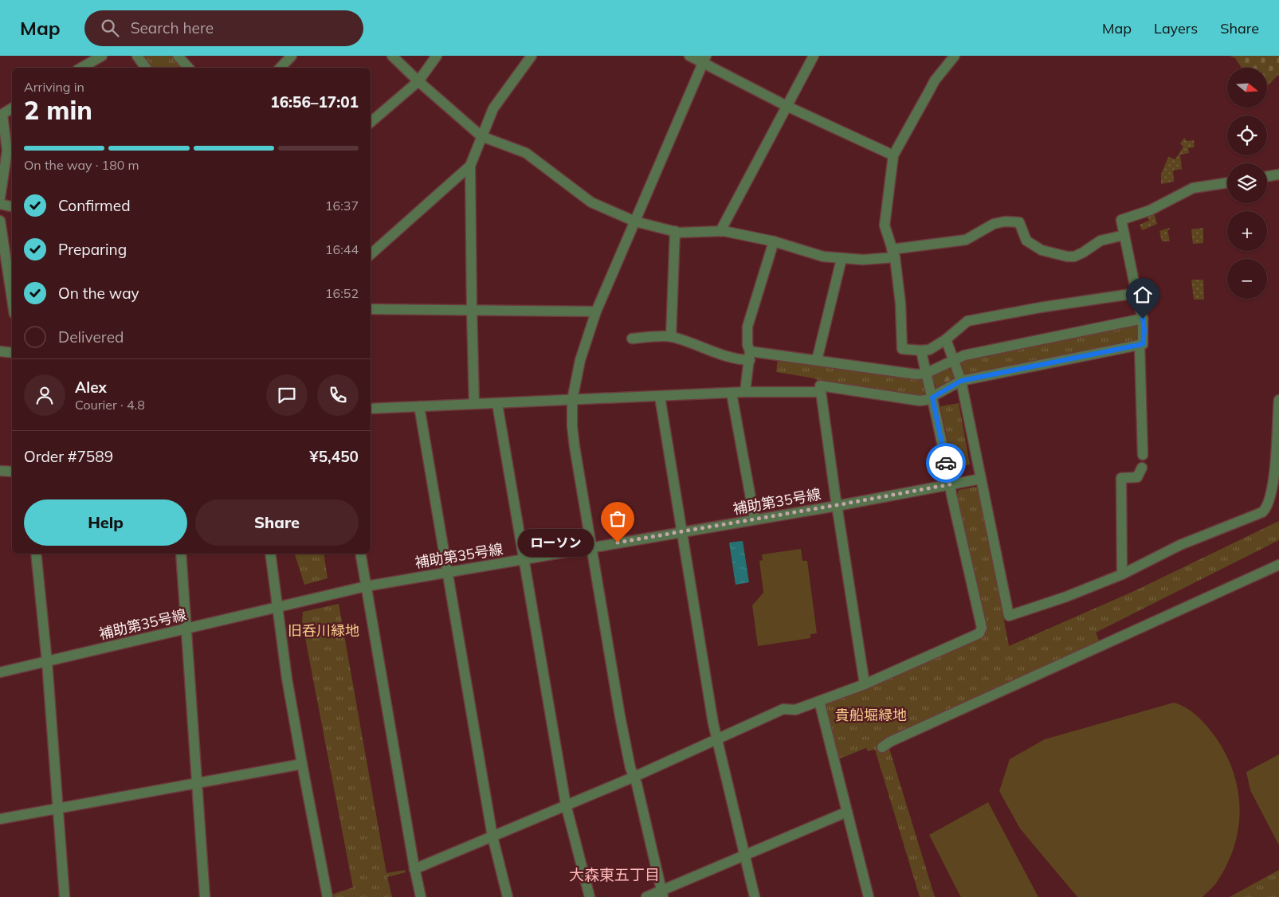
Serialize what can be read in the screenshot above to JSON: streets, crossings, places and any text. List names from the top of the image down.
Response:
{
  "streets": {
    "street": ["補助第35号線"]
  },
  "districts": ["大森東五丁目"],
  "parks": ["旧呑川緑地", "貴船堀緑地"],
  "places": ["ローソン"],
  "north": "right",
  "page": {
    "header": "Map",
    "search": "Search here",
    "nav": ["Map", "Layers", "Share"],
    "map_buttons": ["+", "−"],
    "heading": ["2 min", "Arriving in", "16:56–17:01"],
    "panel": [
      "Alex",
      "Courier · 4.8",
      "Order #7589",
      "¥5,450"
    ],
    "bar": "On the way · 180 m",
    "list": [
      ["Confirmed", "16:37"],
      ["Preparing", "16:44"],
      ["On the way", "16:52"],
      "Delivered"
    ],
    "buttons": ["Help", "Share"],
    "bubble": "ローソン"
  }
}
